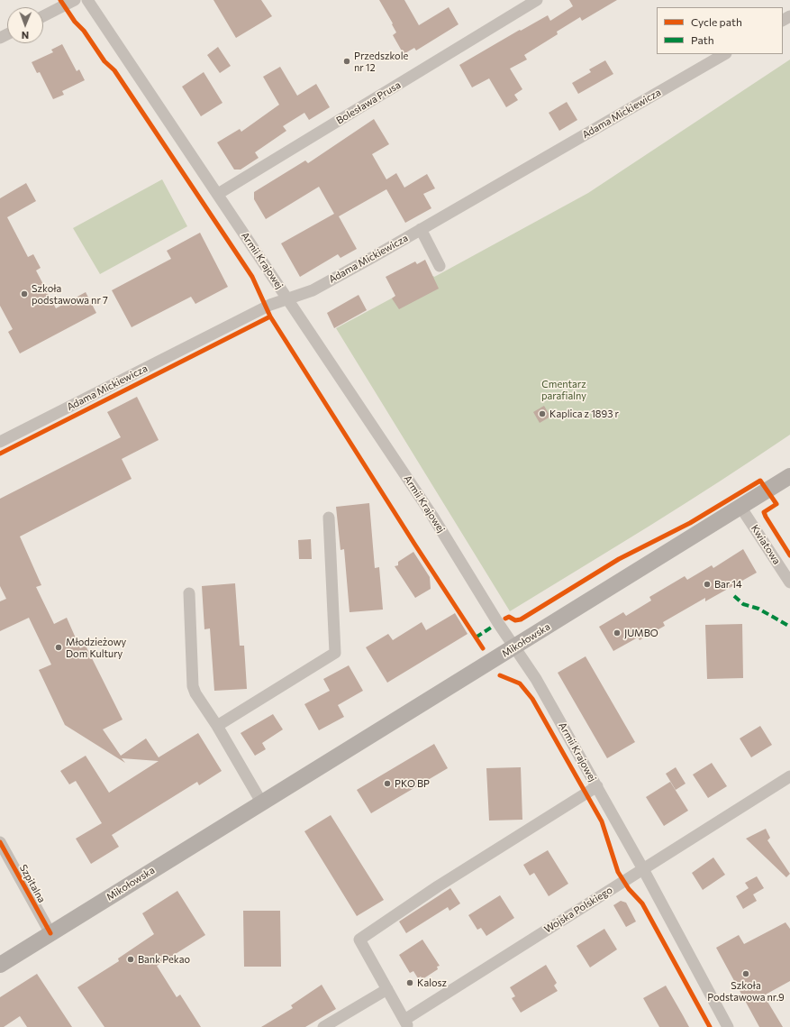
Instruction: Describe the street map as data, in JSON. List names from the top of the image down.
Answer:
{
  "streets": {
    "street": [
      "Bolesława Prusa",
      "Adama Mickiewicza",
      "Armii Krajowej",
      "Kwiatowa",
      "Mikołowska",
      "Szpitalna",
      "Wojska Polskiego"
    ]
  },
  "crossings": [
    ["Bolesława Prusa", "Armii Krajowej"],
    ["Adama Mickiewicza", "Armii Krajowej"],
    ["Armii Krajowej", "Mikołowska"],
    ["Armii Krajowej", "Wojska Polskiego"],
    ["Kwiatowa", "Mikołowska"],
    ["Mikołowska", "Szpitalna"]
  ],
  "parks": ["Cmentarz parafialny"],
  "places": [
    "Przedszkole nr 12",
    "Szkoła podstawowa nr 7",
    "Kaplica z 1893 r",
    "Bar 14",
    "JUMBO",
    "Młodzieżowy Dom Kultury",
    "PKO BP",
    "Bank Pekao",
    "Szkoła Podstawowa nr.9",
    "Kalosz"
  ],
  "legend": ["Cycle path", "Path"],
  "north": "bottom"
}
